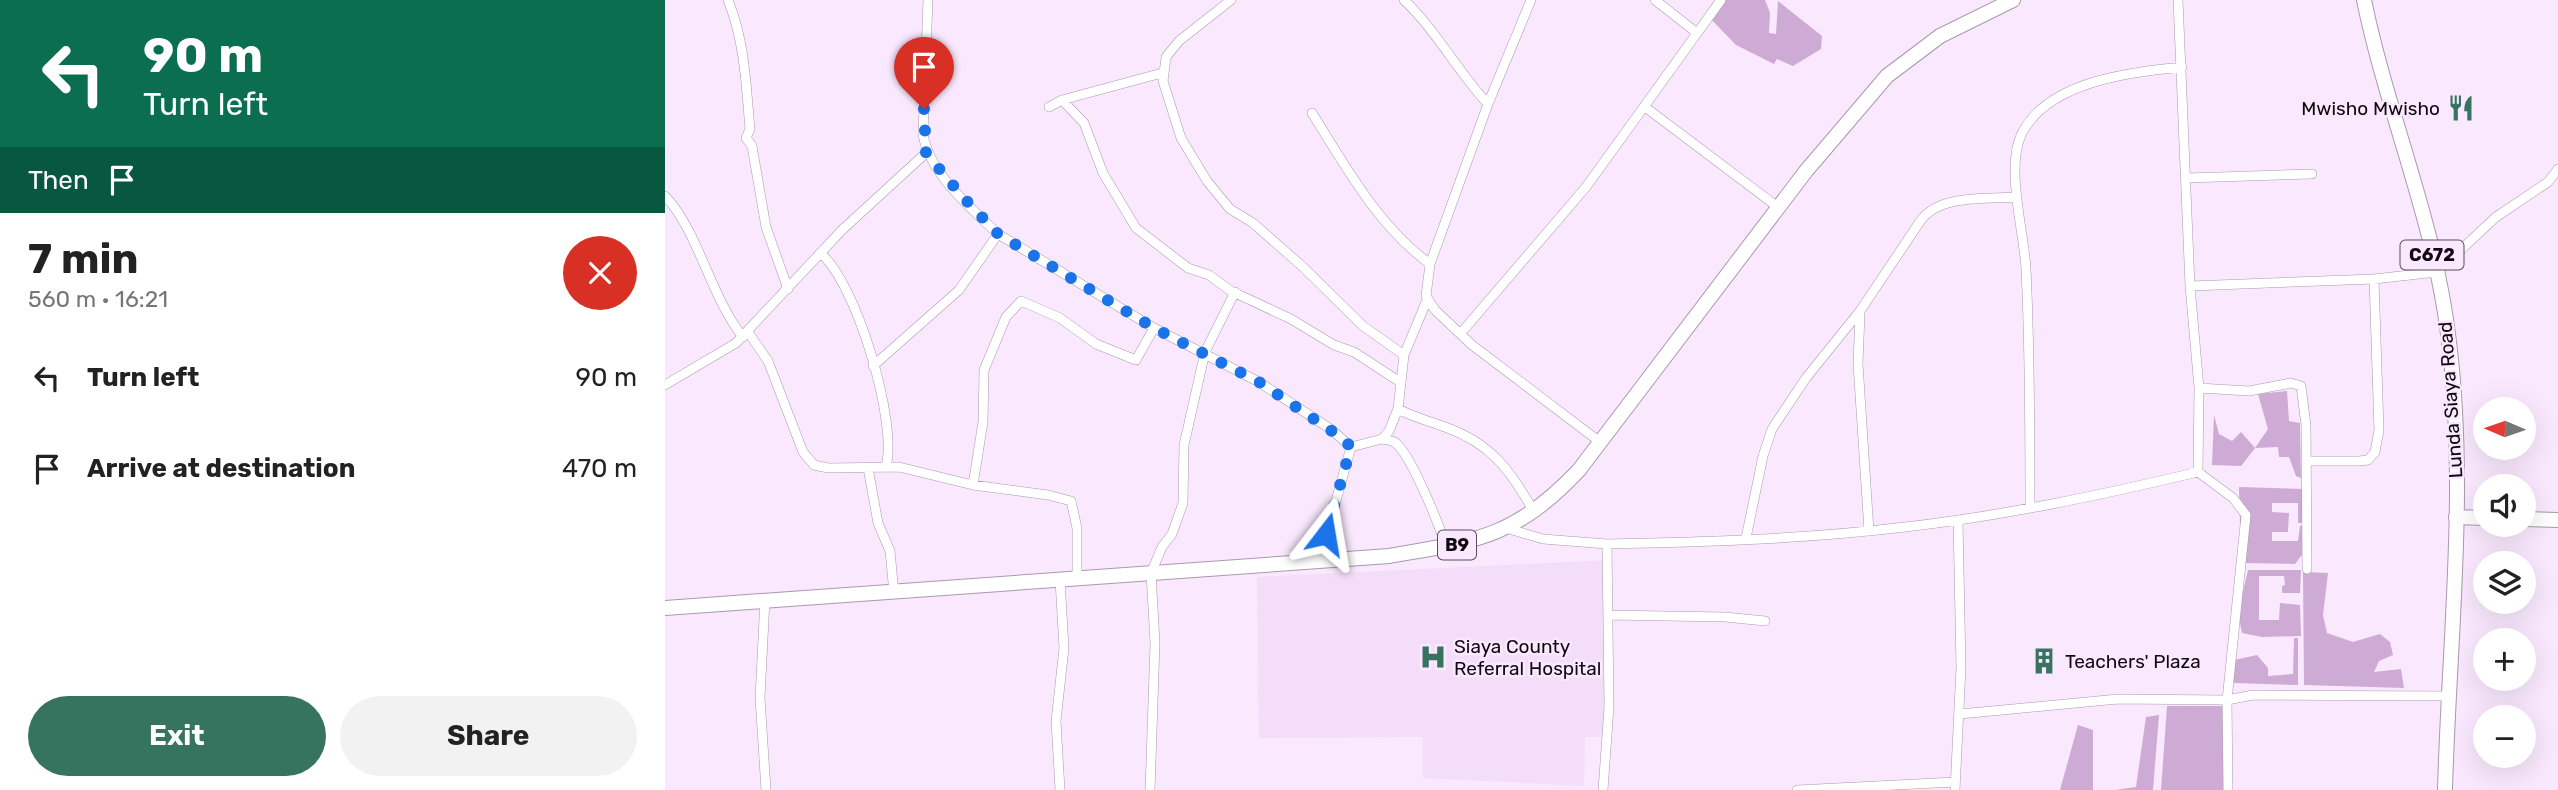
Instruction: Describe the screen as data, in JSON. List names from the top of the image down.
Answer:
{
  "streets": {
    "main road": ["C672", "Lunda Siaya Road", "B9"]
  },
  "crossings": [
    ["C672", "Lunda Siaya Road"]
  ],
  "places": {
    "restaurant": ["Mwisho Mwisho"],
    "hospital": ["Siaya County Referral Hospital"],
    "building": ["Teachers' Plaza"]
  },
  "north": "left",
  "page": {
    "turn": ["90 m", "Turn left"],
    "then": "Then",
    "heading": ["7 min", "560 m · 16:21"],
    "list": [
      {
        "name": "Turn left",
        "value": "90 m"
      },
      {
        "name": "Arrive at destination",
        "value": "470 m"
      }
    ],
    "map_buttons": ["+", "−"],
    "buttons": ["Exit", "Share"]
  }
}
